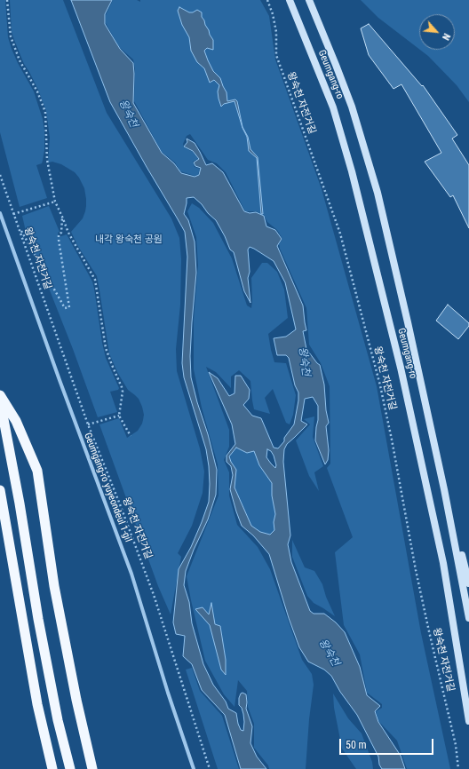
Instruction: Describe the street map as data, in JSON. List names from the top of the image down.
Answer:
{
  "streets": {
    "main road": ["Geumgang-ro"],
    "street": ["Geumgang-ro yuyeondeul 1-gil"],
    "path": ["왕숙천 자전거길"]
  },
  "water": ["왕숙천"],
  "parks": ["내각 왕숙천 공원"],
  "scale_bar": "50 m",
  "north": "bottom right"
}
